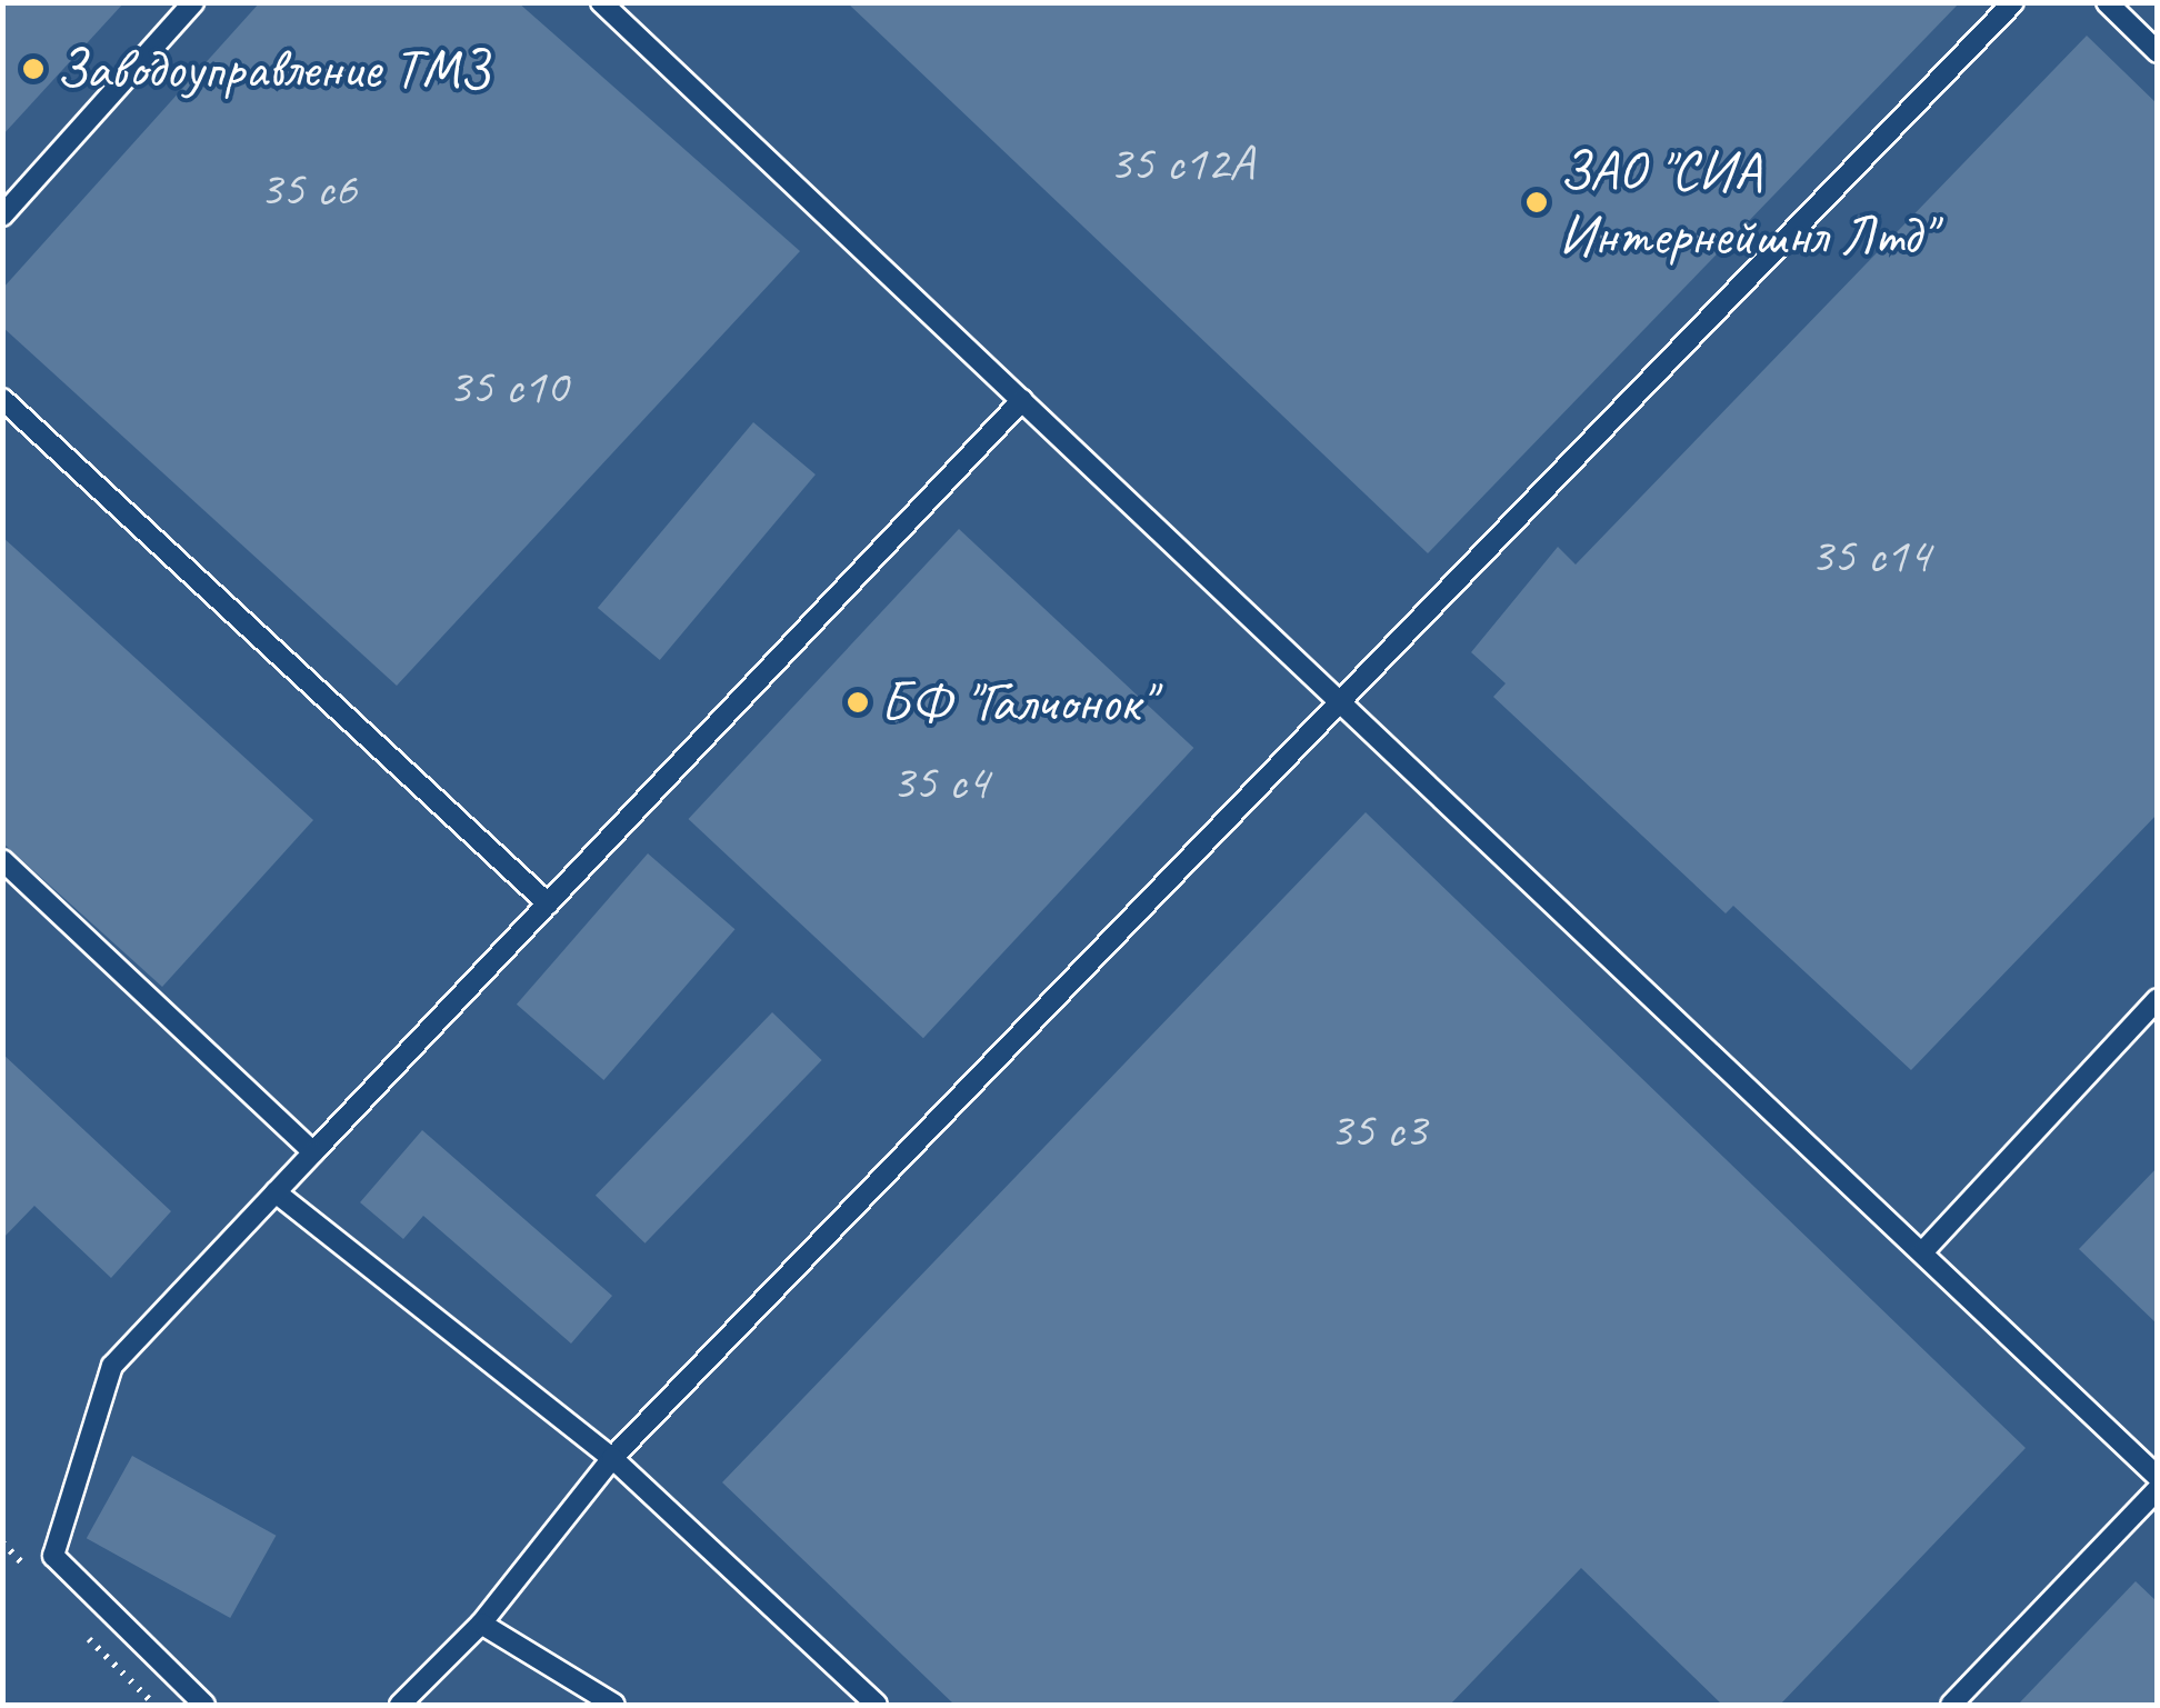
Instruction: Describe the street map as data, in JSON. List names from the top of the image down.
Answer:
{
  "places": ["Заводоуправление ТМЗ", "ЗАО \"СИА Интернейшнл Лтд\"", "БФ \"Галчонок\""],
  "house_numbers": [
    "35 с12А",
    "35 с6",
    "35 с10",
    "35 с14",
    "35 с4",
    "35 c3"
  ]
}
